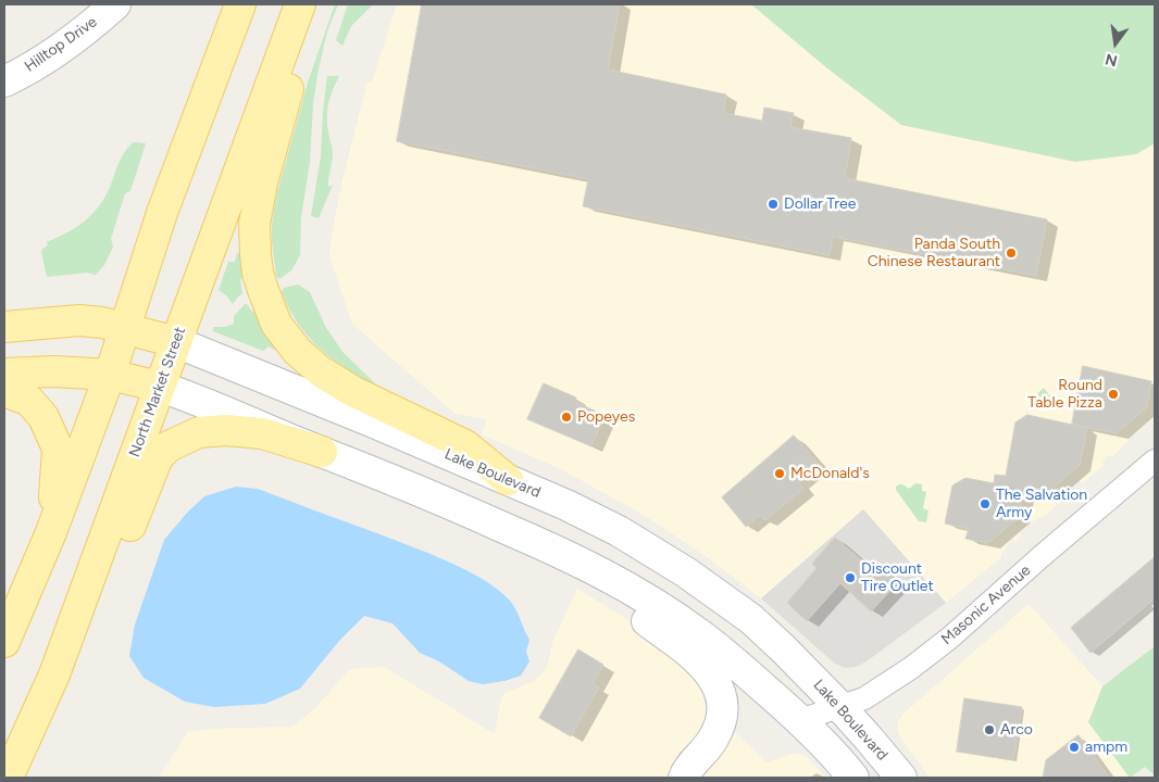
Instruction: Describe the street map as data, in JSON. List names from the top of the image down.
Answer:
{
  "streets": {
    "main road": ["Hilltop Drive", "North Market Street", "Lake Boulevard"],
    "street": ["Masonic Avenue"]
  },
  "crossings": [
    ["North Market Street", "Lake Boulevard"],
    ["Lake Boulevard", "Masonic Avenue"]
  ],
  "places": [
    "Dollar Tree",
    "Panda South Chinese Restaurant",
    "Round Table Pizza",
    "Popeyes",
    "McDonald's",
    "The Salvation Army",
    "Discount Tire Outlet",
    "Arco",
    "ampm"
  ],
  "north": "bottom"
}
